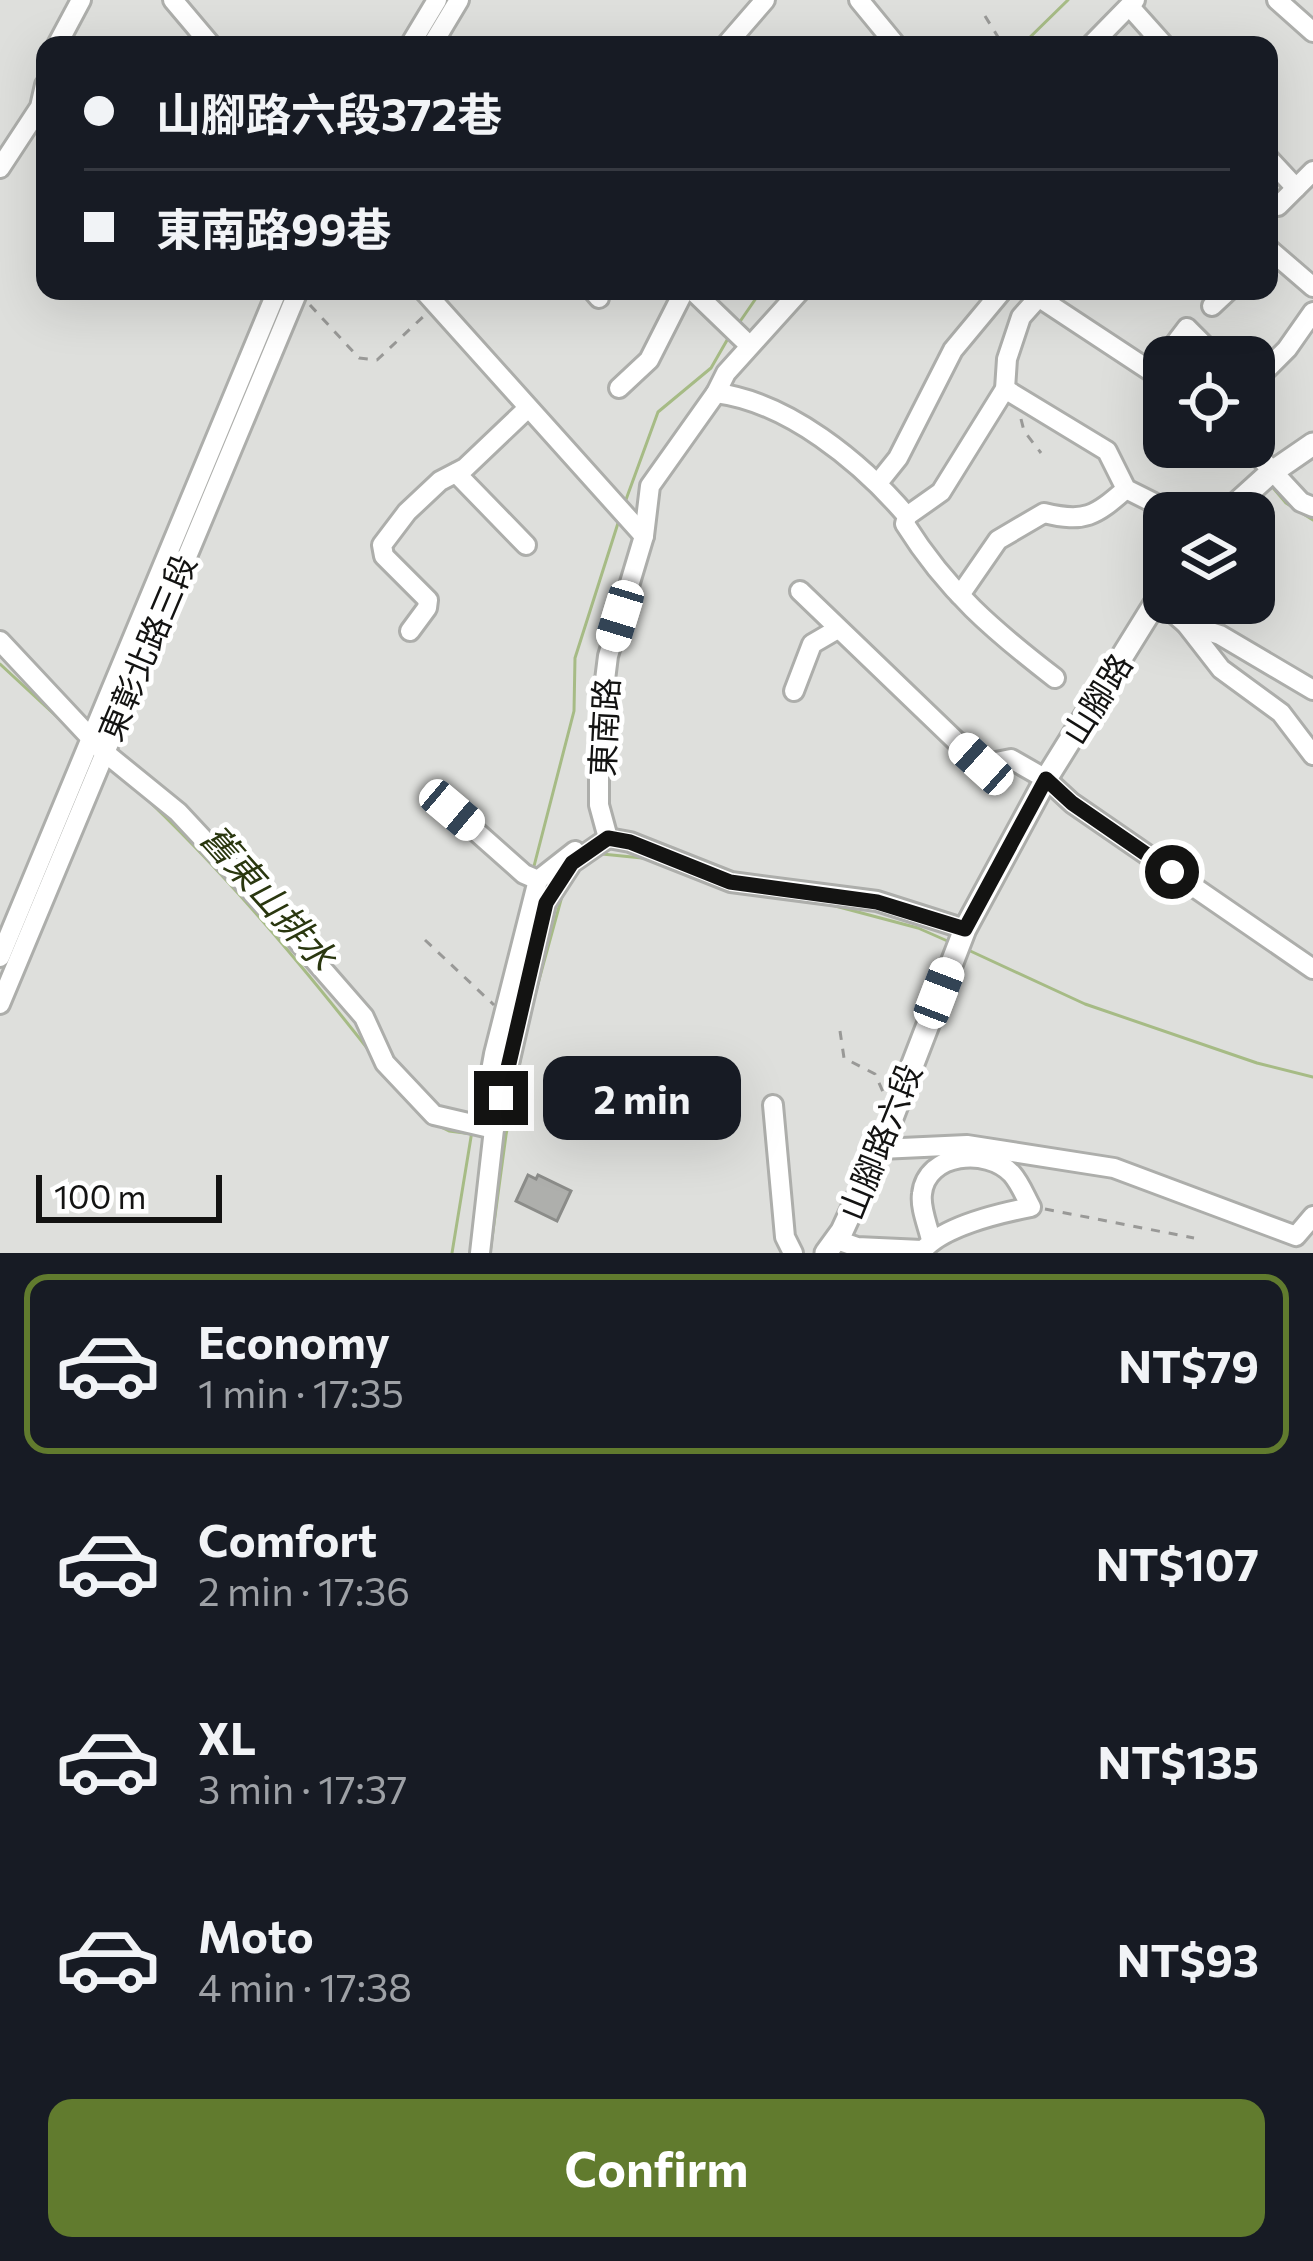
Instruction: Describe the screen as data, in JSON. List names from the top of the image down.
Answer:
{
  "streets": {
    "main road": ["山腳路", "山腳路六段"],
    "street": ["東彰北路三段", "東南路"]
  },
  "crossings": [
    ["山腳路", "山腳路六段"]
  ],
  "water": ["舊東山排水"],
  "scale_bar": "100 m",
  "page": {
    "banner": ["山腳路六段372巷", "東南路99巷"],
    "bubble": "2 min",
    "scale": "100 m",
    "list": [
      {
        "name": "Economy",
        "note": "1 min · 17:35",
        "value": "NT$79"
      },
      {
        "name": "Comfort",
        "note": "2 min · 17:36",
        "value": "NT$107"
      },
      {
        "name": "XL",
        "note": "3 min · 17:37",
        "value": "NT$135"
      },
      {
        "name": "Moto",
        "note": "4 min · 17:38",
        "value": "NT$93"
      }
    ],
    "buttons": "Confirm"
  }
}
